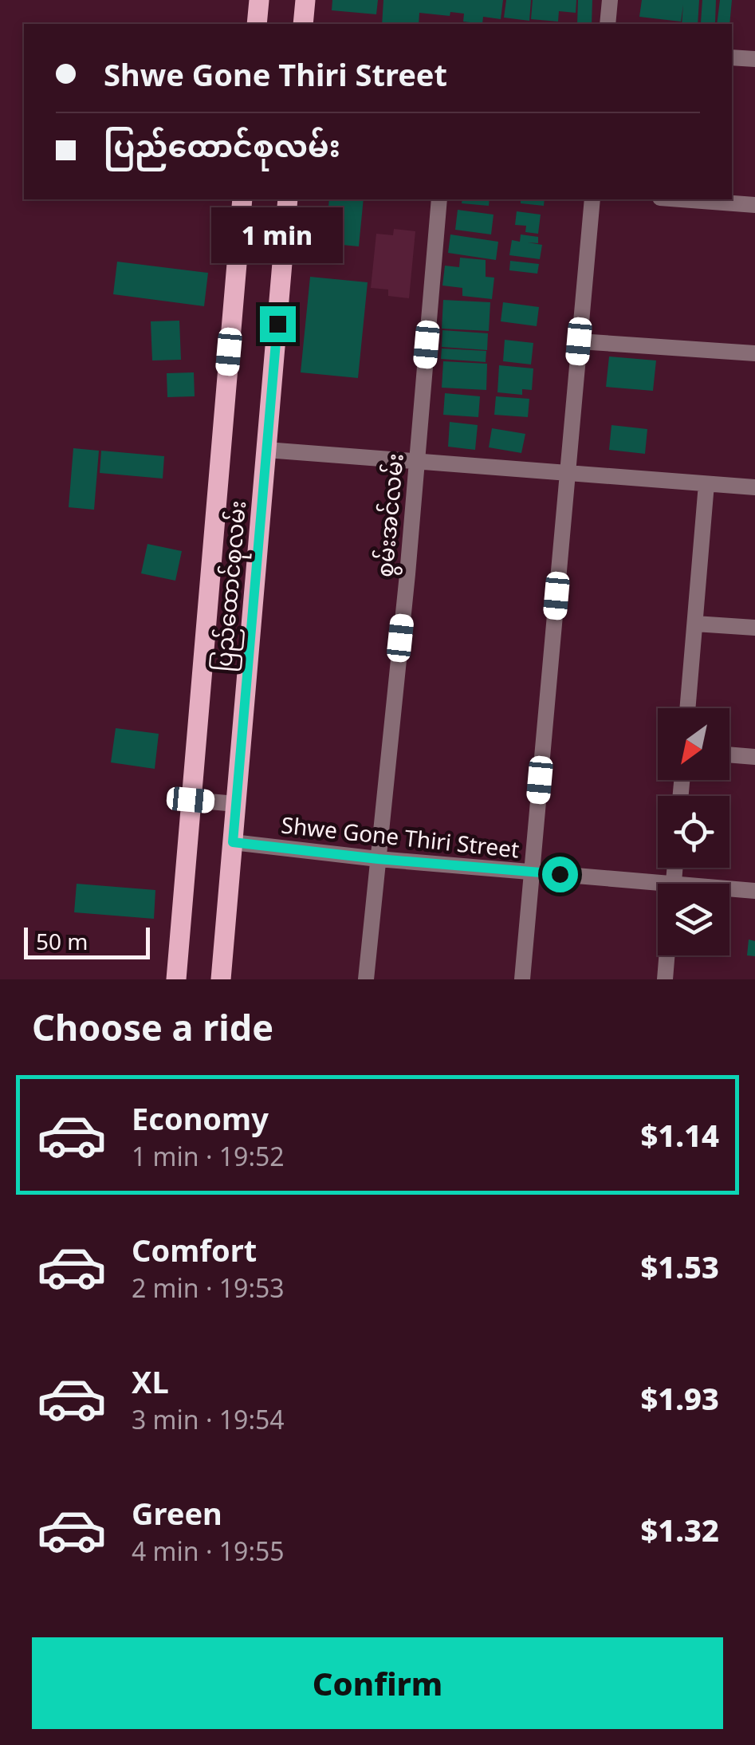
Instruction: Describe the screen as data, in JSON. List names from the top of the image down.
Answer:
{
  "streets": {
    "main road": ["ပြည်ထောင်စုလမ်း"],
    "street": ["စွမ်းအင်လမ်း", "Shwe Gone Thiri Street"]
  },
  "crossings": [
    ["စွမ်းအင်လမ်း", "Shwe Gone Thiri Street"],
    ["ပြည်ထောင်စုလမ်း", "Shwe Gone Thiri Street"]
  ],
  "scale_bar": "50 m",
  "north": "bottom left",
  "page": {
    "banner": ["Shwe Gone Thiri Street", "ပြည်ထောင်စုလမ်း"],
    "bubble": "1 min",
    "scale": "50 m",
    "heading": "Choose a ride",
    "list": [
      {
        "name": "Economy",
        "note": "1 min · 19:52",
        "value": "$1.14"
      },
      {
        "name": "Comfort",
        "note": "2 min · 19:53",
        "value": "$1.53"
      },
      {
        "name": "XL",
        "note": "3 min · 19:54",
        "value": "$1.93"
      },
      {
        "name": "Green",
        "note": "4 min · 19:55",
        "value": "$1.32"
      }
    ],
    "buttons": "Confirm"
  }
}
